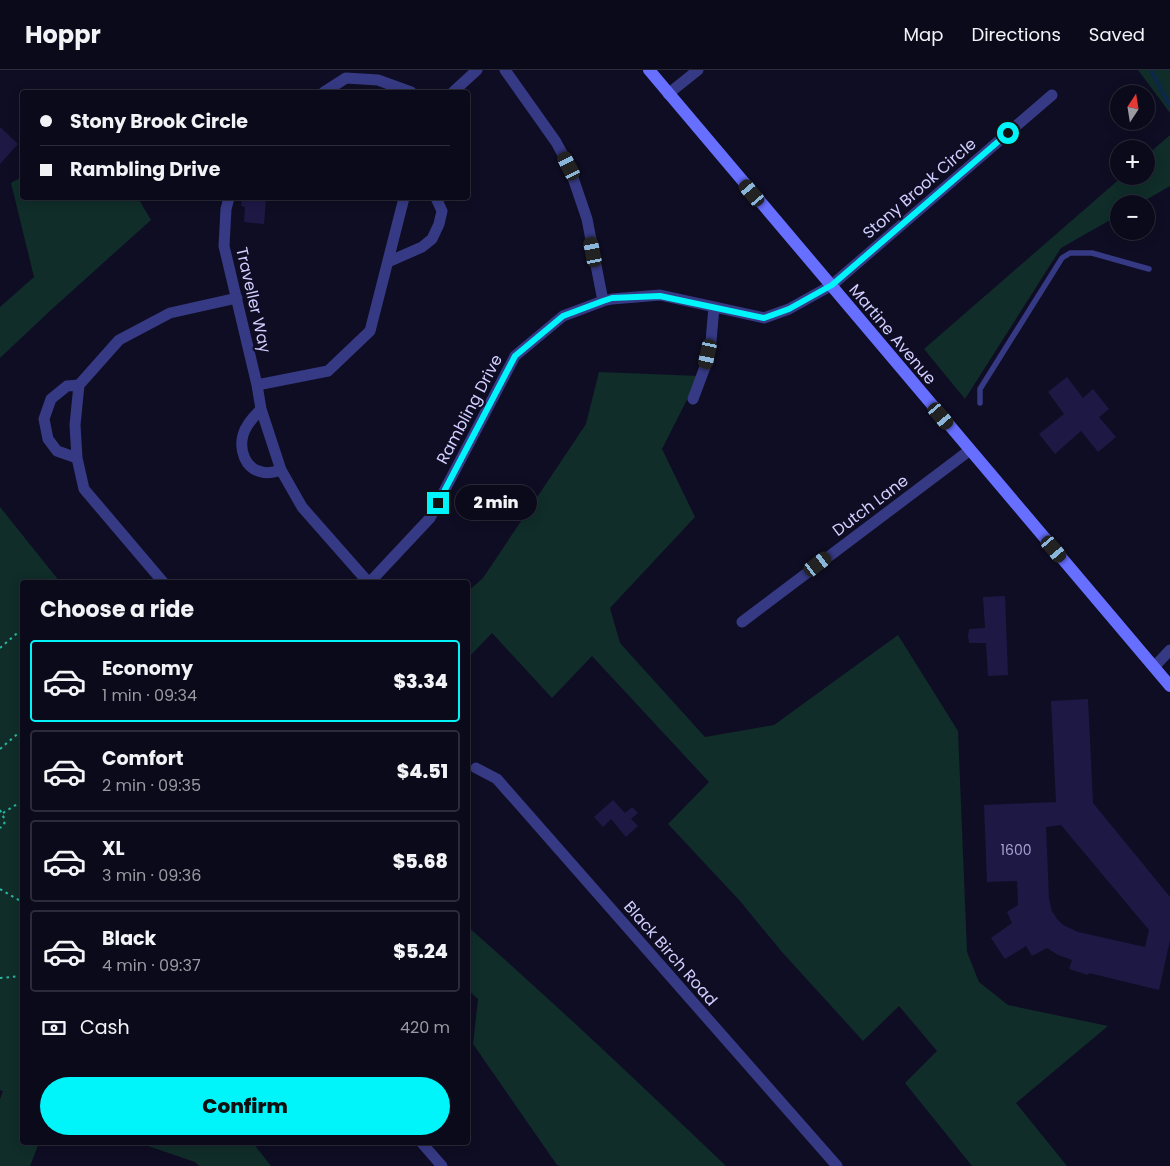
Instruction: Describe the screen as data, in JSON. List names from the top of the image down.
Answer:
{
  "streets": {
    "main road": ["Martine Avenue"],
    "street": [
      "Stony Brook Circle",
      "Traveller Way",
      "Rambling Drive",
      "Dutch Lane",
      "Black Birch Road"
    ]
  },
  "crossings": [
    ["Stony Brook Circle", "Martine Avenue"],
    ["Stony Brook Circle", "Rambling Drive"],
    ["Martine Avenue", "Rambling Drive"],
    ["Martine Avenue", "Dutch Lane"]
  ],
  "house_numbers": ["1600"],
  "north": "top",
  "page": {
    "header": "Hoppr",
    "nav": ["Map", "Directions", "Saved"],
    "map_buttons": ["+", "−"],
    "banner": ["Stony Brook Circle", "Rambling Drive"],
    "bubble": "2 min",
    "heading": "Choose a ride",
    "list": [
      {
        "name": "Economy",
        "note": "1 min · 09:34",
        "value": "$3.34"
      },
      {
        "name": "Comfort",
        "note": "2 min · 09:35",
        "value": "$4.51"
      },
      {
        "name": "XL",
        "note": "3 min · 09:36",
        "value": "$5.68"
      },
      {
        "name": "Black",
        "note": "4 min · 09:37",
        "value": "$5.24"
      }
    ],
    "pay": ["Cash", "420 m"],
    "buttons": "Confirm"
  }
}
